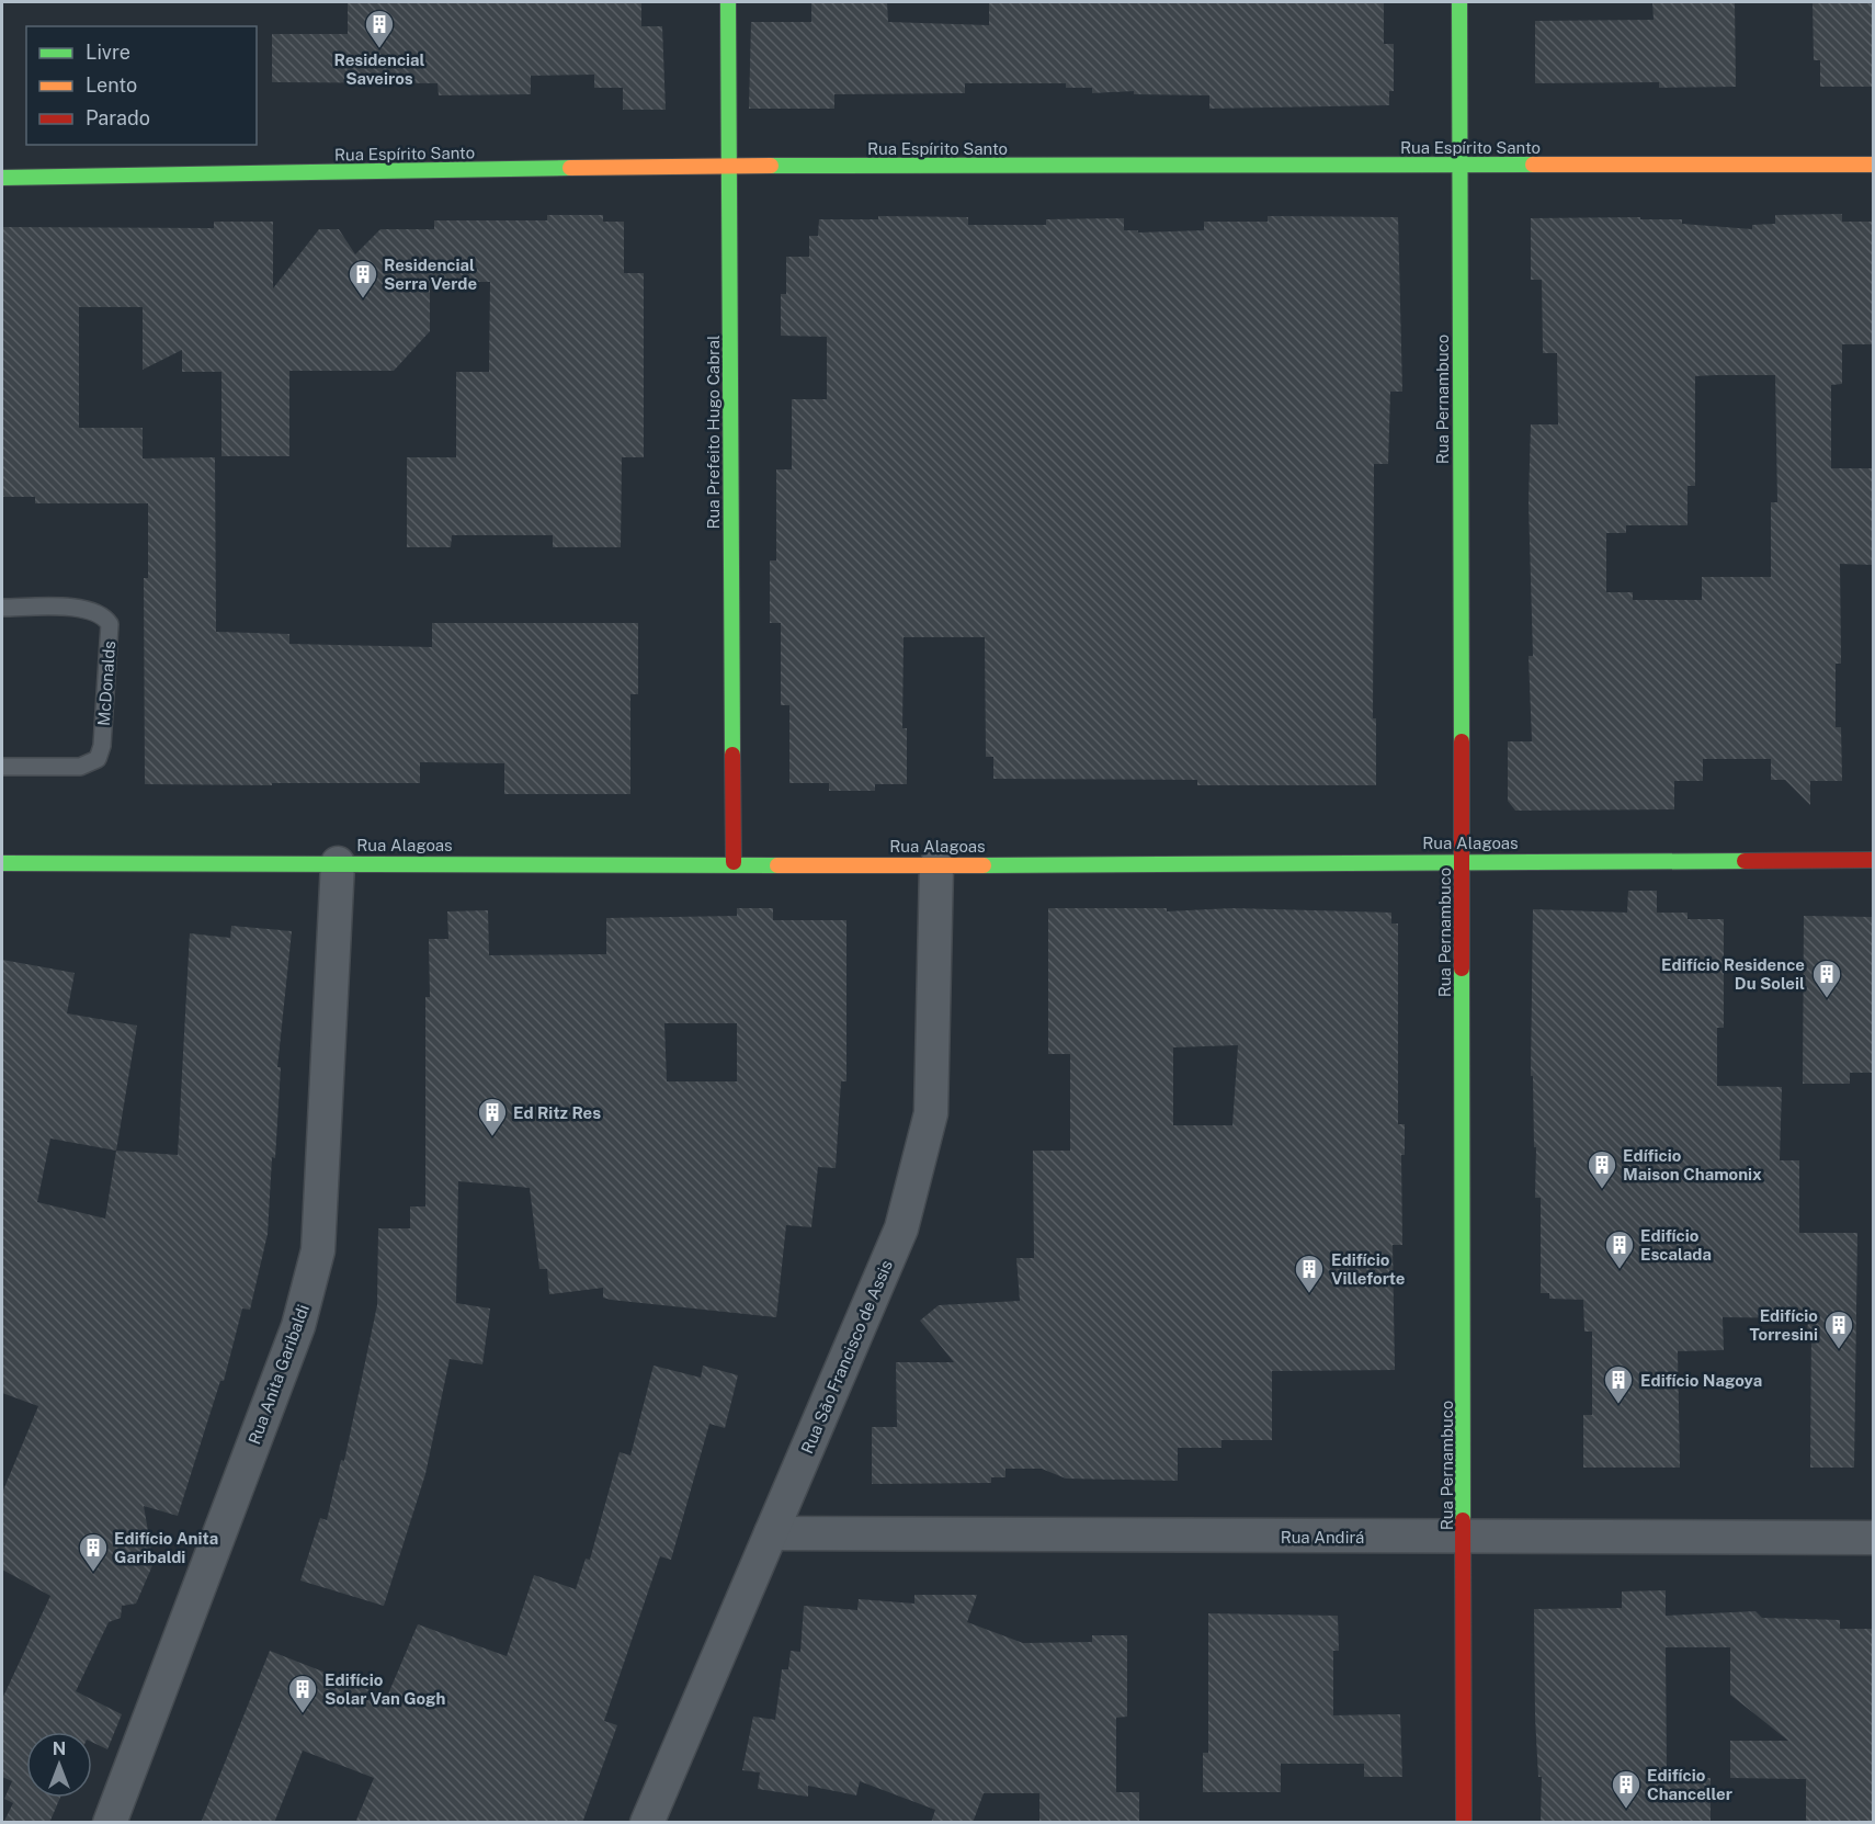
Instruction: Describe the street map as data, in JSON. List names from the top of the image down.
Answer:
{
  "streets": {
    "street": [
      "Rua Espírito Santo",
      "Rua Pernambuco",
      "Rua Prefeito Hugo Cabral",
      "Rua Alagoas",
      "Rua São Francisco de Assis",
      "Rua Anita Garibaldi",
      "Rua Andirá"
    ],
    "lane": ["McDonalds"]
  },
  "crossings": [
    ["Rua Espírito Santo", "Rua Pernambuco"],
    ["Rua Espírito Santo", "Rua Prefeito Hugo Cabral"],
    ["Rua Pernambuco", "Rua Alagoas"],
    ["Rua Pernambuco", "Rua Andirá"],
    ["Rua Prefeito Hugo Cabral", "Rua Alagoas"],
    ["Rua Alagoas", "Rua São Francisco de Assis"],
    ["Rua Alagoas", "Rua Anita Garibaldi"],
    ["Rua São Francisco de Assis", "Rua Andirá"]
  ],
  "places": {
    "building": [
      "Residencial Saveiros",
      "Residencial Serra Verde",
      "Edifício Residence Du Soleil",
      "Ed Ritz Res",
      "Edíficio Maison Chamonix",
      "Edifício Escalada",
      "Edifício Villeforte",
      "Edifício Torresini",
      "Edifício Nagoya",
      "Edifício Anita Garibaldi",
      "Edifício Solar Van Gogh",
      "Edifício Chanceller"
    ]
  },
  "legend": ["Livre", "Lento", "Parado"],
  "north": "top"
}
